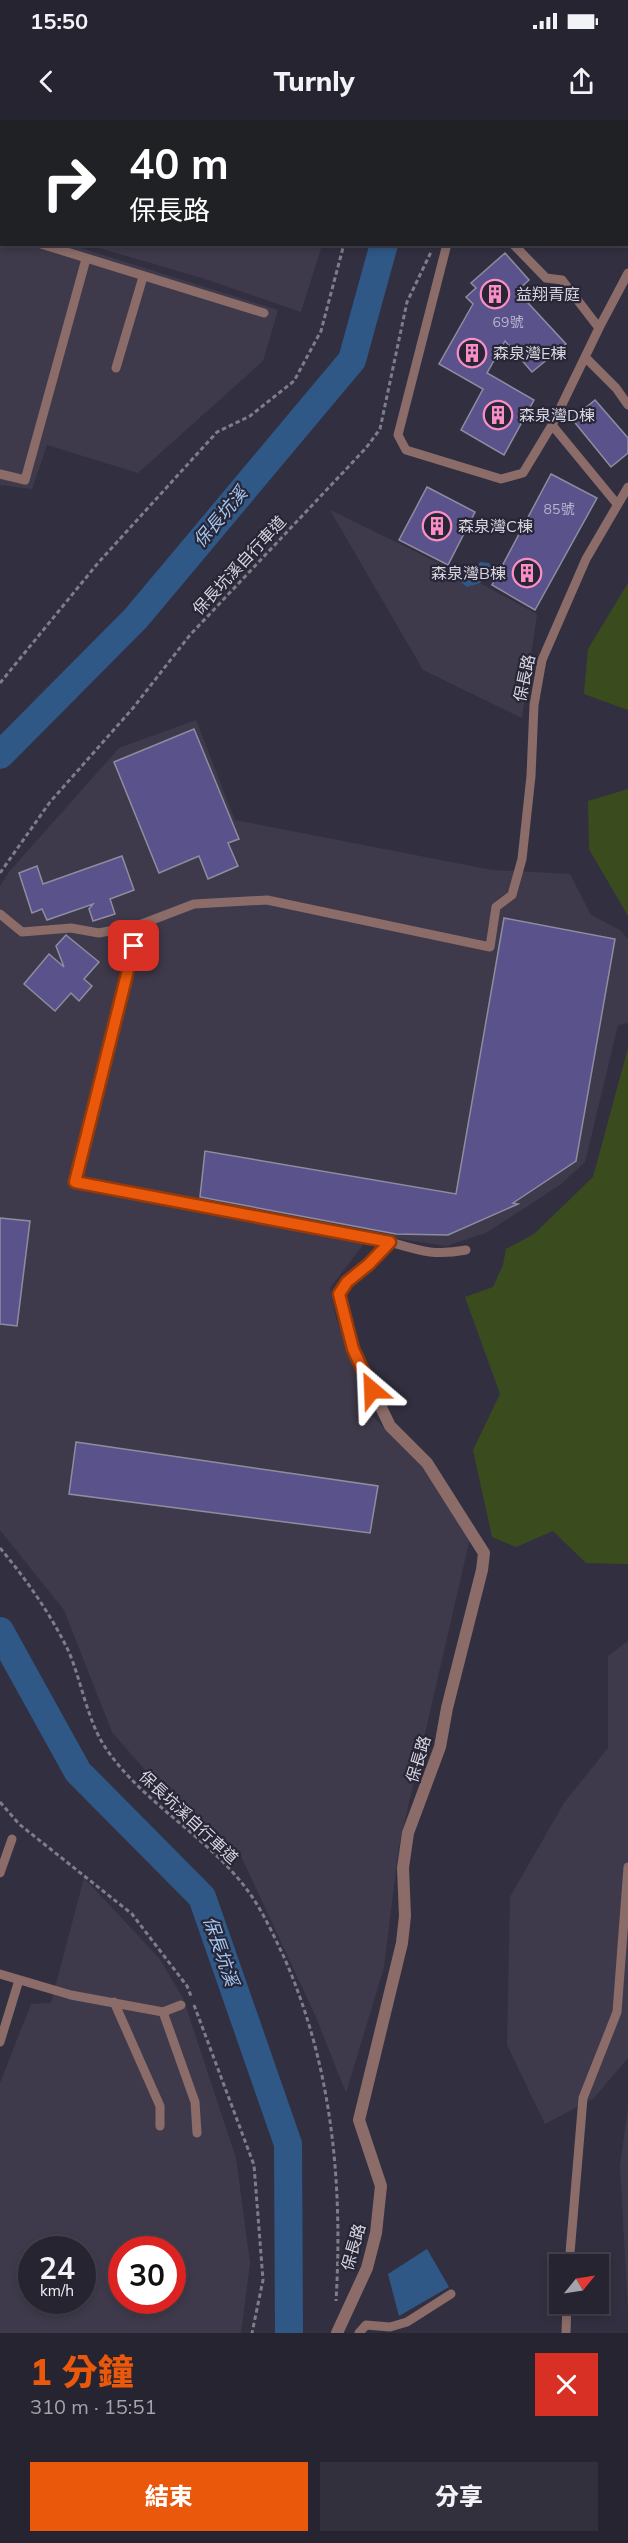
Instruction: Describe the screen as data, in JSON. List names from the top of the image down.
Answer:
{
  "streets": {
    "street": ["保長路"],
    "path": ["保長坑溪自行車道"]
  },
  "water": ["保長坑溪"],
  "places": {
    "building": [
      "益翔青庭",
      "森泉灣E棟",
      "森泉灣D棟",
      "森泉灣C棟",
      "森泉灣B棟"
    ]
  },
  "house_numbers": ["69號", "85號"],
  "north": "top right",
  "page": {
    "status": "15:50",
    "header": "Turnly",
    "turn": ["40 m", "保長路"],
    "speed": "24 km/h",
    "limit": "30",
    "heading": ["1 分鐘", "310 m · 15:51"],
    "buttons": ["結束", "分享"]
  }
}
